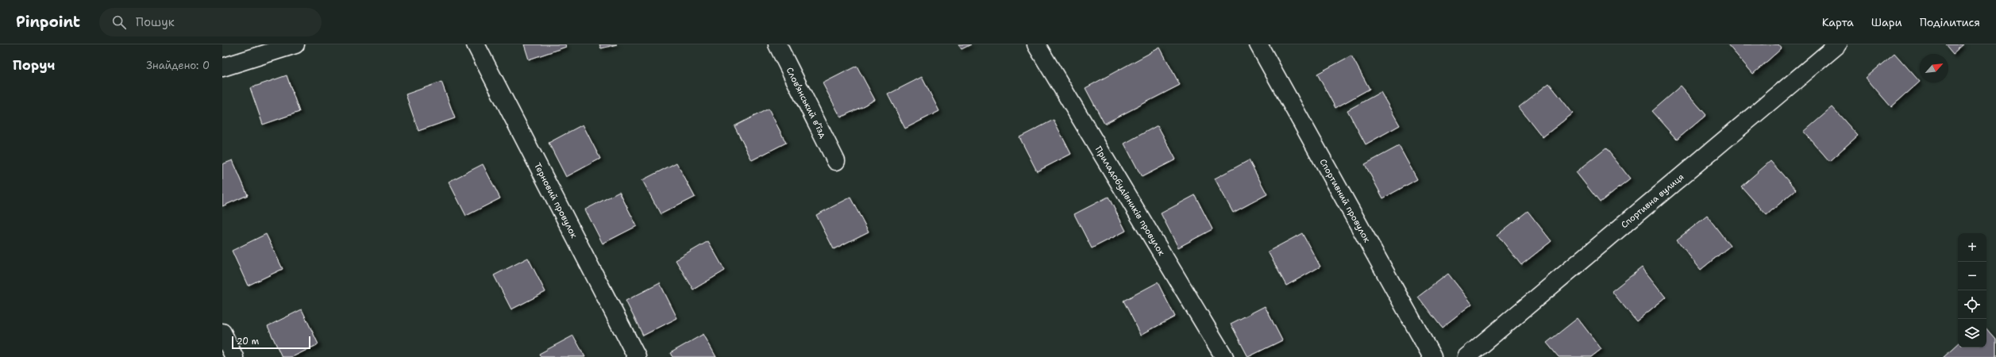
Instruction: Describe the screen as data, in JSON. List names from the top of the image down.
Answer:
{
  "streets": {
    "street": [
      "Слов’янський в’їзд",
      "Терновий провулок",
      "Приладобудівників провулок",
      "Спортивний провулок",
      "Спортивна вулиця"
    ]
  },
  "scale_bar": "20 m",
  "north": "top right",
  "page": {
    "header": "Pinpoint",
    "search": "Пошук",
    "nav": ["Карта", "Шари", "Поділитися"],
    "heading": ["Поруч", "Знайдено: 0"],
    "map_buttons": ["+", "−"],
    "scale": "20 m"
  }
}
